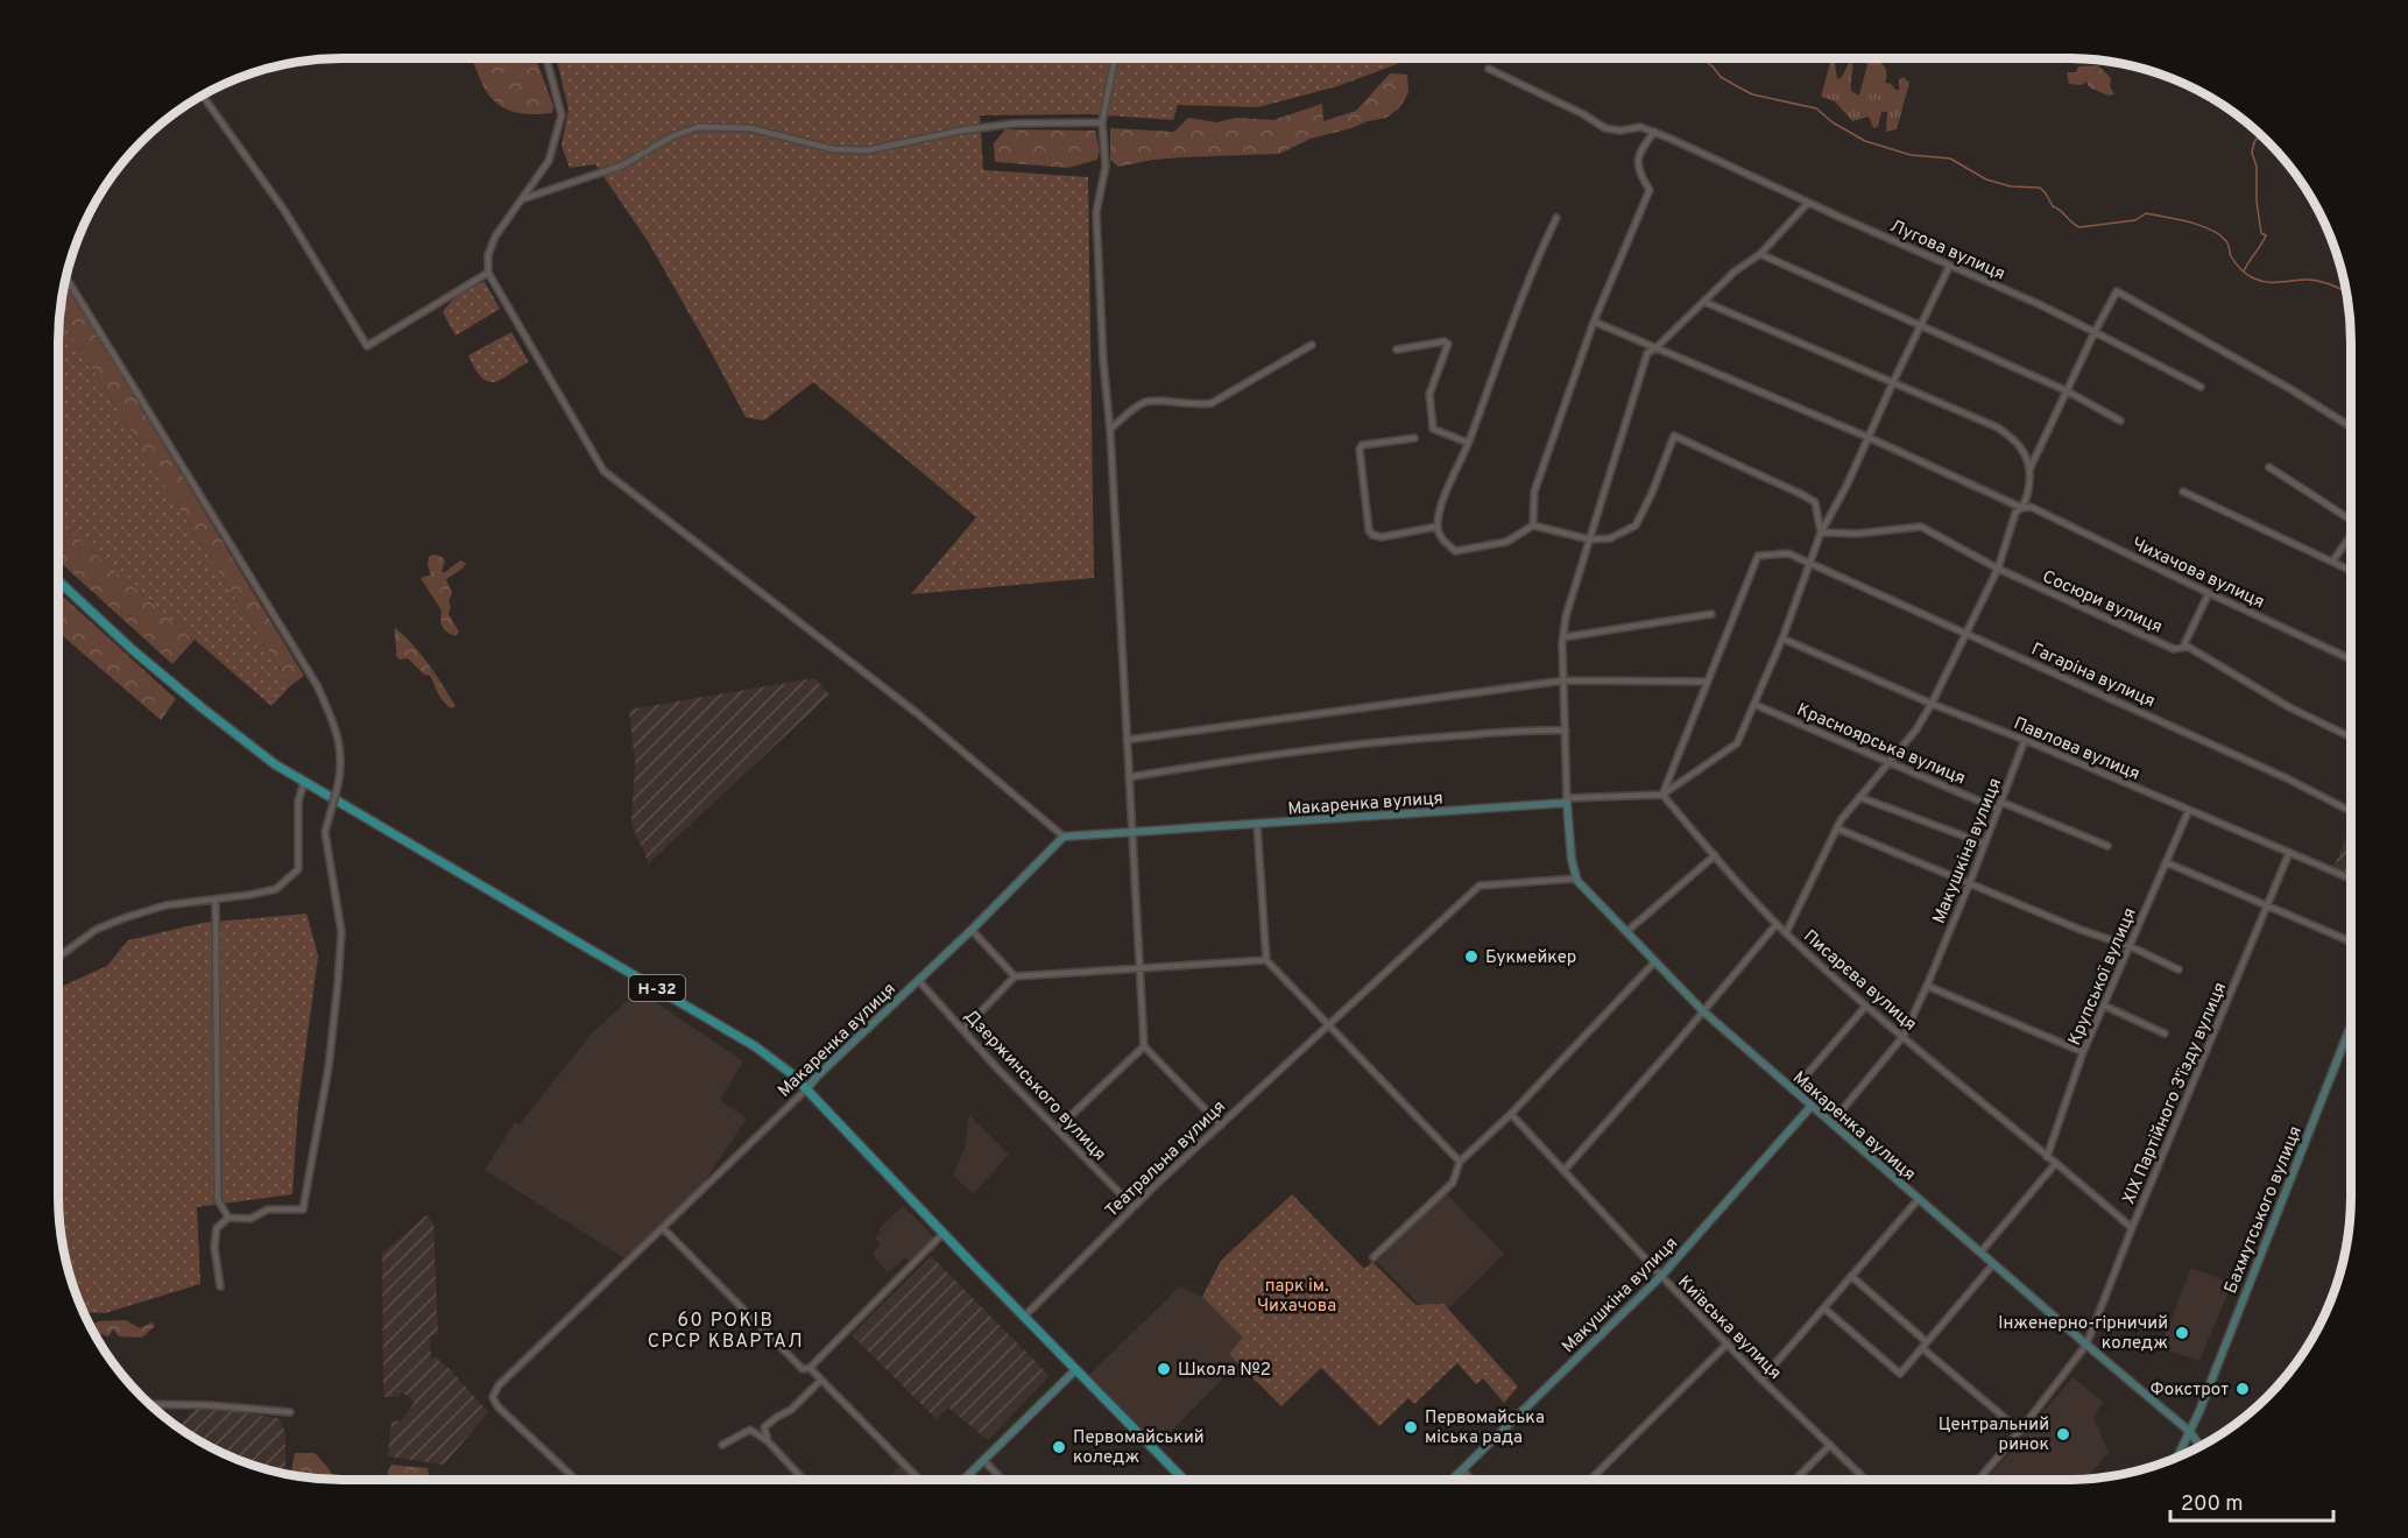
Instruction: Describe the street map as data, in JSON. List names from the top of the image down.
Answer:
{
  "streets": {
    "main road": ["Н-32"],
    "street": [
      "Лугова вулиця",
      "Чихачова вулиця",
      "Сосюри вулиця",
      "Гагаріна вулиця",
      "Красноярська вулиця",
      "Павлова вулиця",
      "Макаренка вулиця",
      "Макушкіна вулиця",
      "Крупської вулиця",
      "Писарєва вулиця",
      "Дзержинського вулиця",
      "XIX Партійного З'їзду вулиця",
      "Театральна вулиця",
      "Бахмутського вулиця",
      "Київська вулиця"
    ]
  },
  "crossings": [
    ["Красноярська вулиця", "Макушкіна вулиця"],
    ["Павлова вулиця", "Макушкіна вулиця"],
    ["Павлова вулиця", "Крупської вулиця"],
    ["Павлова вулиця", "XIX Партійного З'їзду вулиця"],
    ["Макаренка вулиця", "Макушкіна вулиця"],
    ["Макаренка вулиця", "Н-32"],
    ["Макаренка вулиця", "Дзержинського вулиця"],
    ["Макаренка вулиця", "XIX Партійного З'їзду вулиця"],
    ["Макаренка вулиця", "Театральна вулиця"],
    ["Макаренка вулиця", "Бахмутського вулиця"],
    ["Макушкіна вулиця", "Писарєва вулиця"],
    ["Макушкіна вулиця", "Київська вулиця"],
    ["Крупської вулиця", "Писарєва вулиця"],
    ["Писарєва вулиця", "XIX Партійного З'їзду вулиця"],
    ["Н-32", "Театральна вулиця"],
    ["Дзержинського вулиця", "Театральна вулиця"]
  ],
  "districts": ["60 РОКІВ СРСР КВАРТАЛ"],
  "parks": ["парк ім. Чихачова"],
  "places": [
    "Букмейкер",
    "Інженерно-гірничий коледж",
    "Школа №2",
    "Фокстрот",
    "Первомайська міська рада",
    "Центральний ринок",
    "Первомайський коледж"
  ],
  "scale_bar": "200 m"
}
